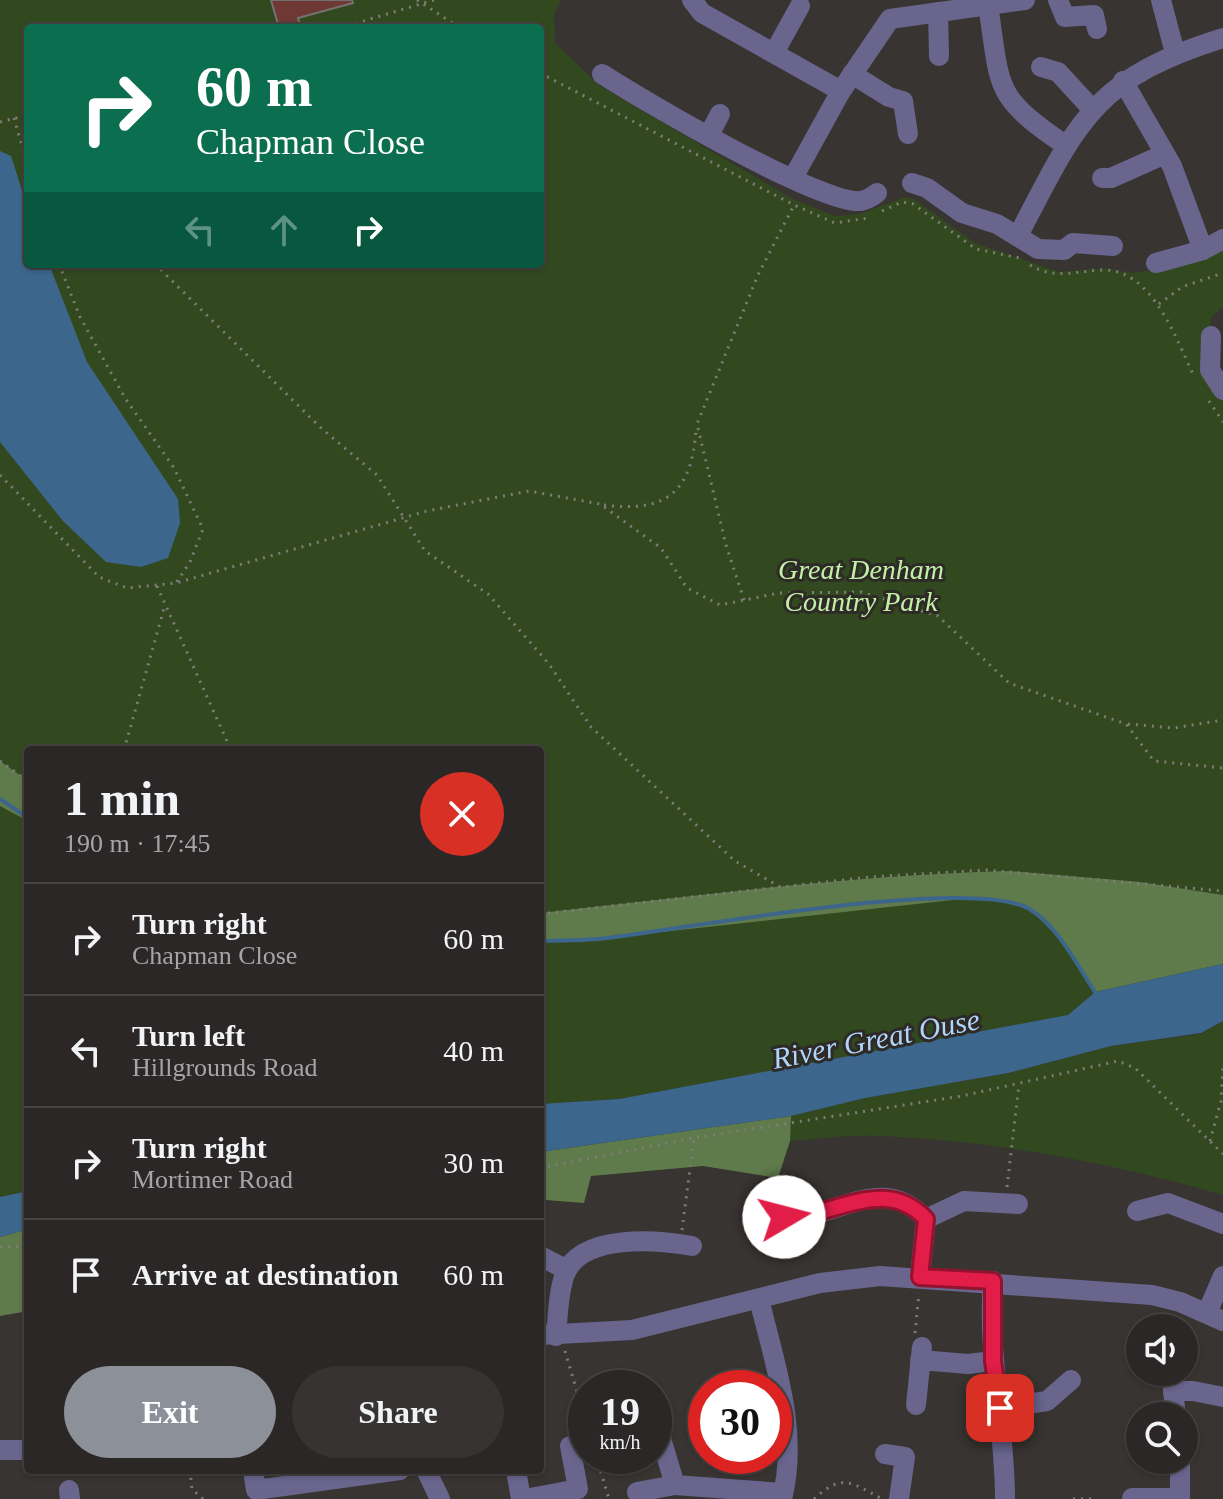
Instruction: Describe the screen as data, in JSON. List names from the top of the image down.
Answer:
{
  "water": ["River Great Ouse"],
  "parks": ["Great Denham Country Park"],
  "page": {
    "turn": ["60 m", "Chapman Close"],
    "heading": ["1 min", "190 m · 17:45"],
    "list": [
      {
        "name": "Turn right",
        "note": "Chapman Close",
        "value": "60 m"
      },
      {
        "name": "Turn left",
        "note": "Hillgrounds Road",
        "value": "40 m"
      },
      {
        "name": "Turn right",
        "note": "Mortimer Road",
        "value": "30 m"
      },
      {
        "name": "Arrive at destination",
        "value": "60 m"
      }
    ],
    "buttons": ["Exit", "Share"],
    "speed": "19 km/h",
    "limit": "30"
  }
}
